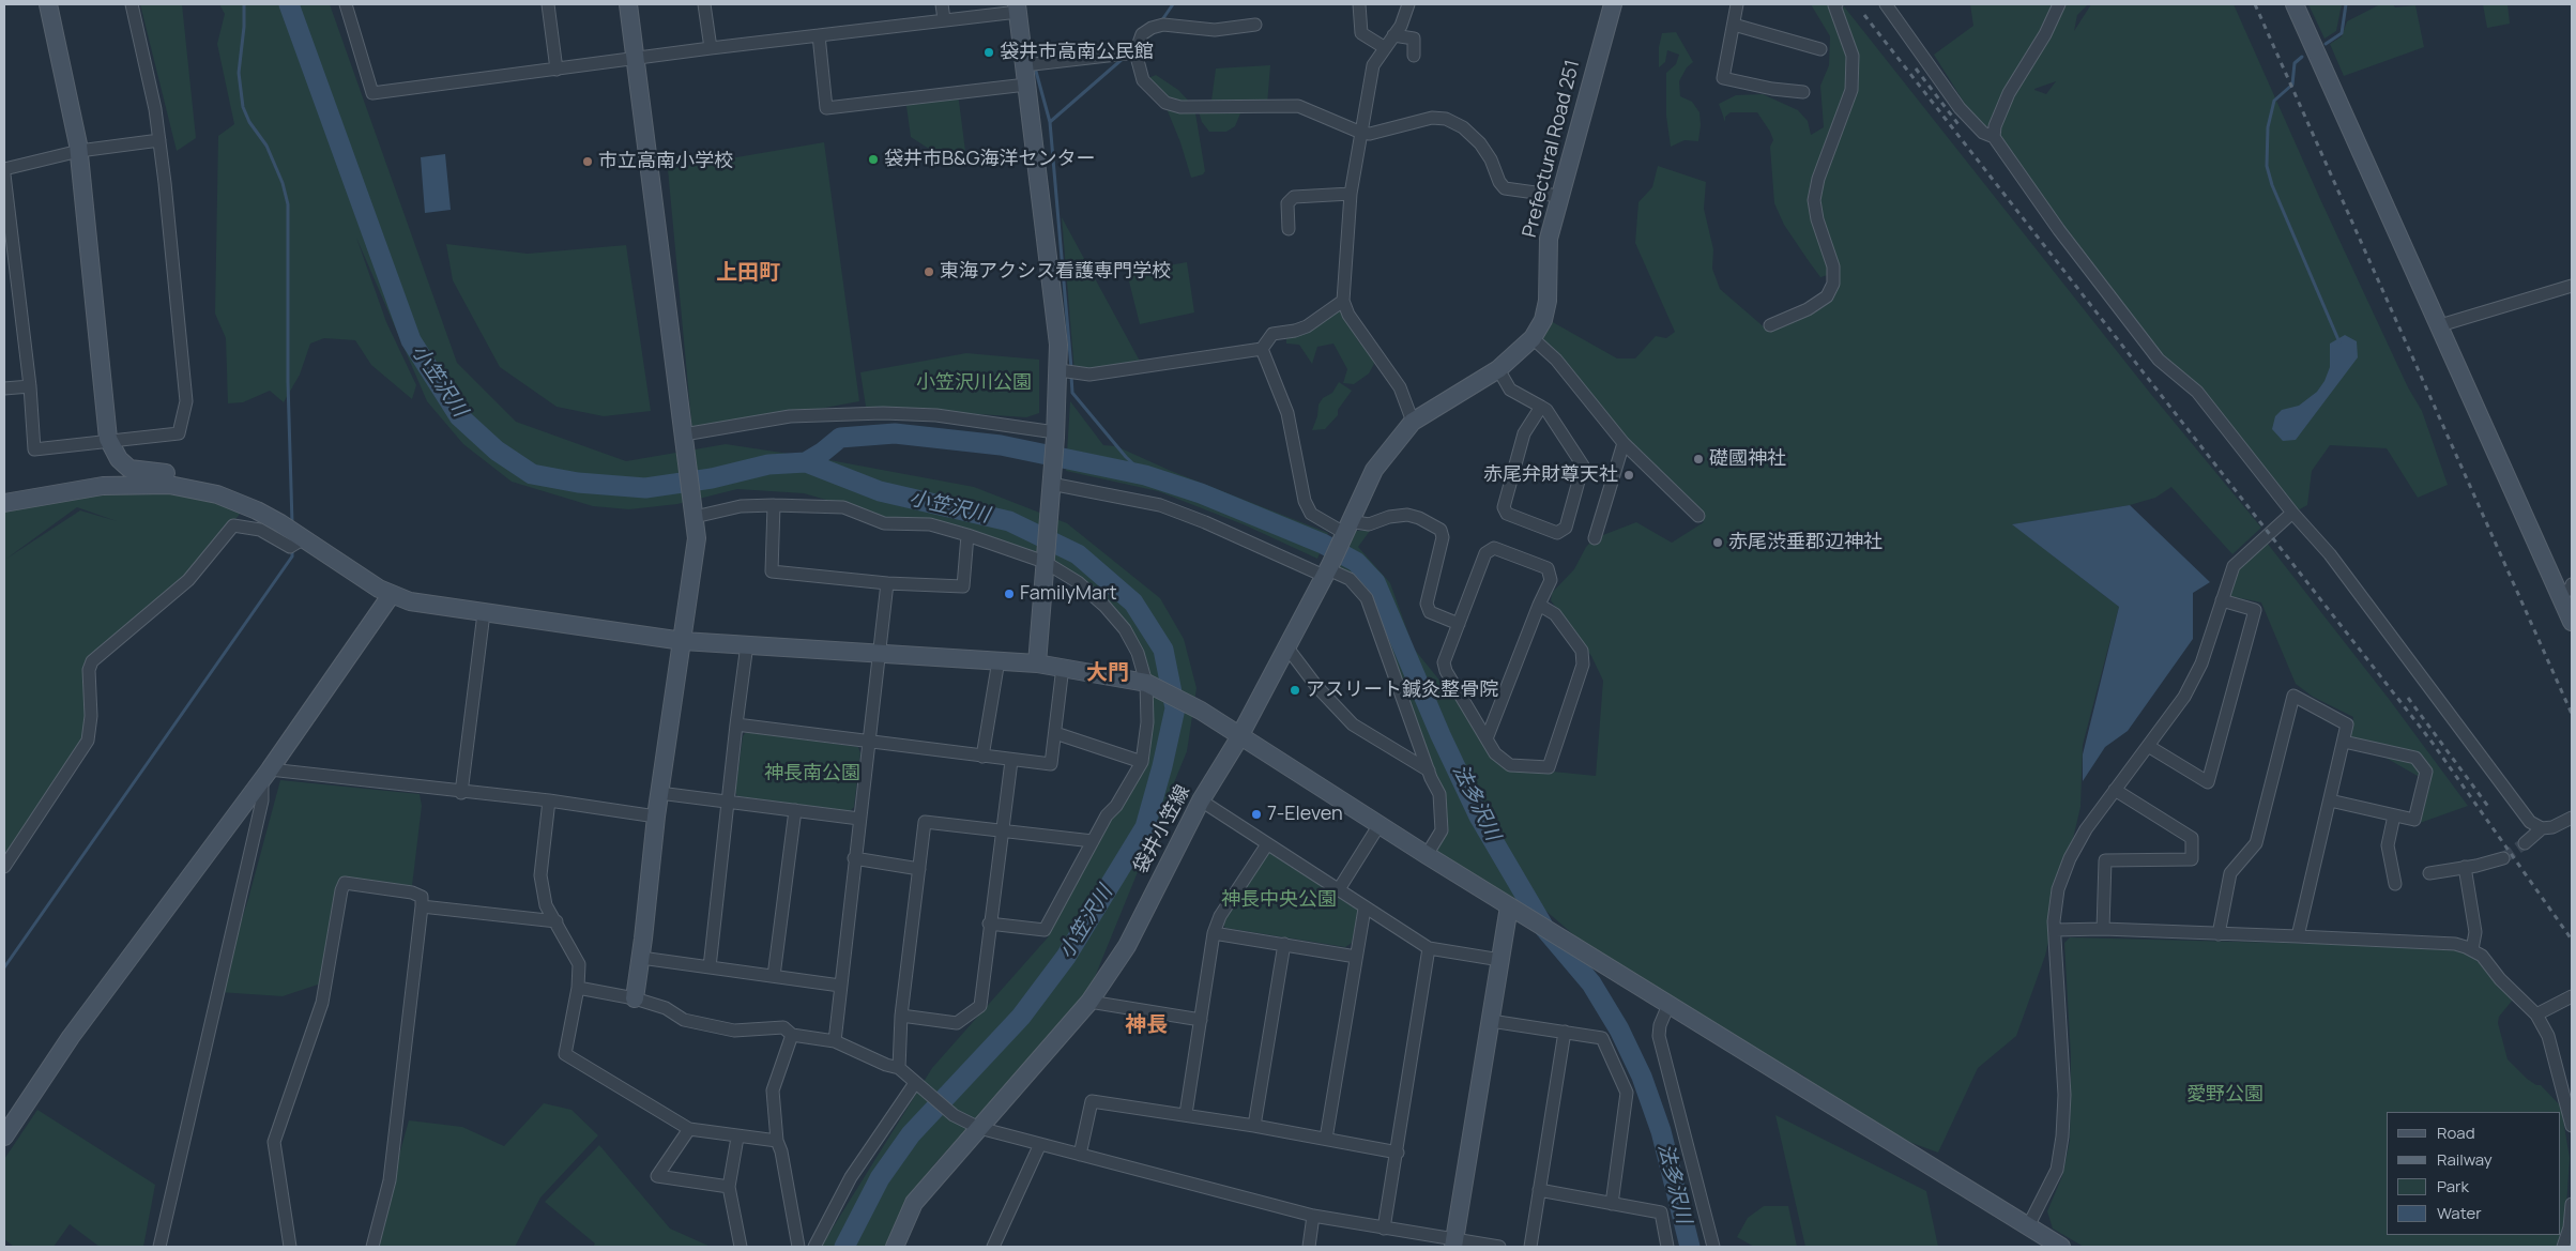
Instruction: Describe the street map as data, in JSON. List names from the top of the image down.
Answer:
{
  "streets": {
    "street": ["Prefectural Road 251", "袋井小笠線"]
  },
  "crossings": [
    ["Prefectural Road 251", "袋井小笠線"]
  ],
  "districts": ["上田町", "大門", "神長"],
  "water": ["小笠沢川", "法多沢川"],
  "parks": [
    "小笠沢川公園",
    "神長南公園",
    "神長中央公園",
    "愛野公園"
  ],
  "places": [
    "袋井市高南公民館",
    "袋井市B&G海洋センター",
    "市立高南小学校",
    "東海アクシス看護専門学校",
    "礎國神社",
    "赤尾弁財尊天社",
    "赤尾渋垂郡辺神社",
    "FamilyMart",
    "アスリート鍼灸整骨院",
    "7-Eleven"
  ],
  "legend": [
    "Road",
    "Railway",
    "Park",
    "Water"
  ]
}
